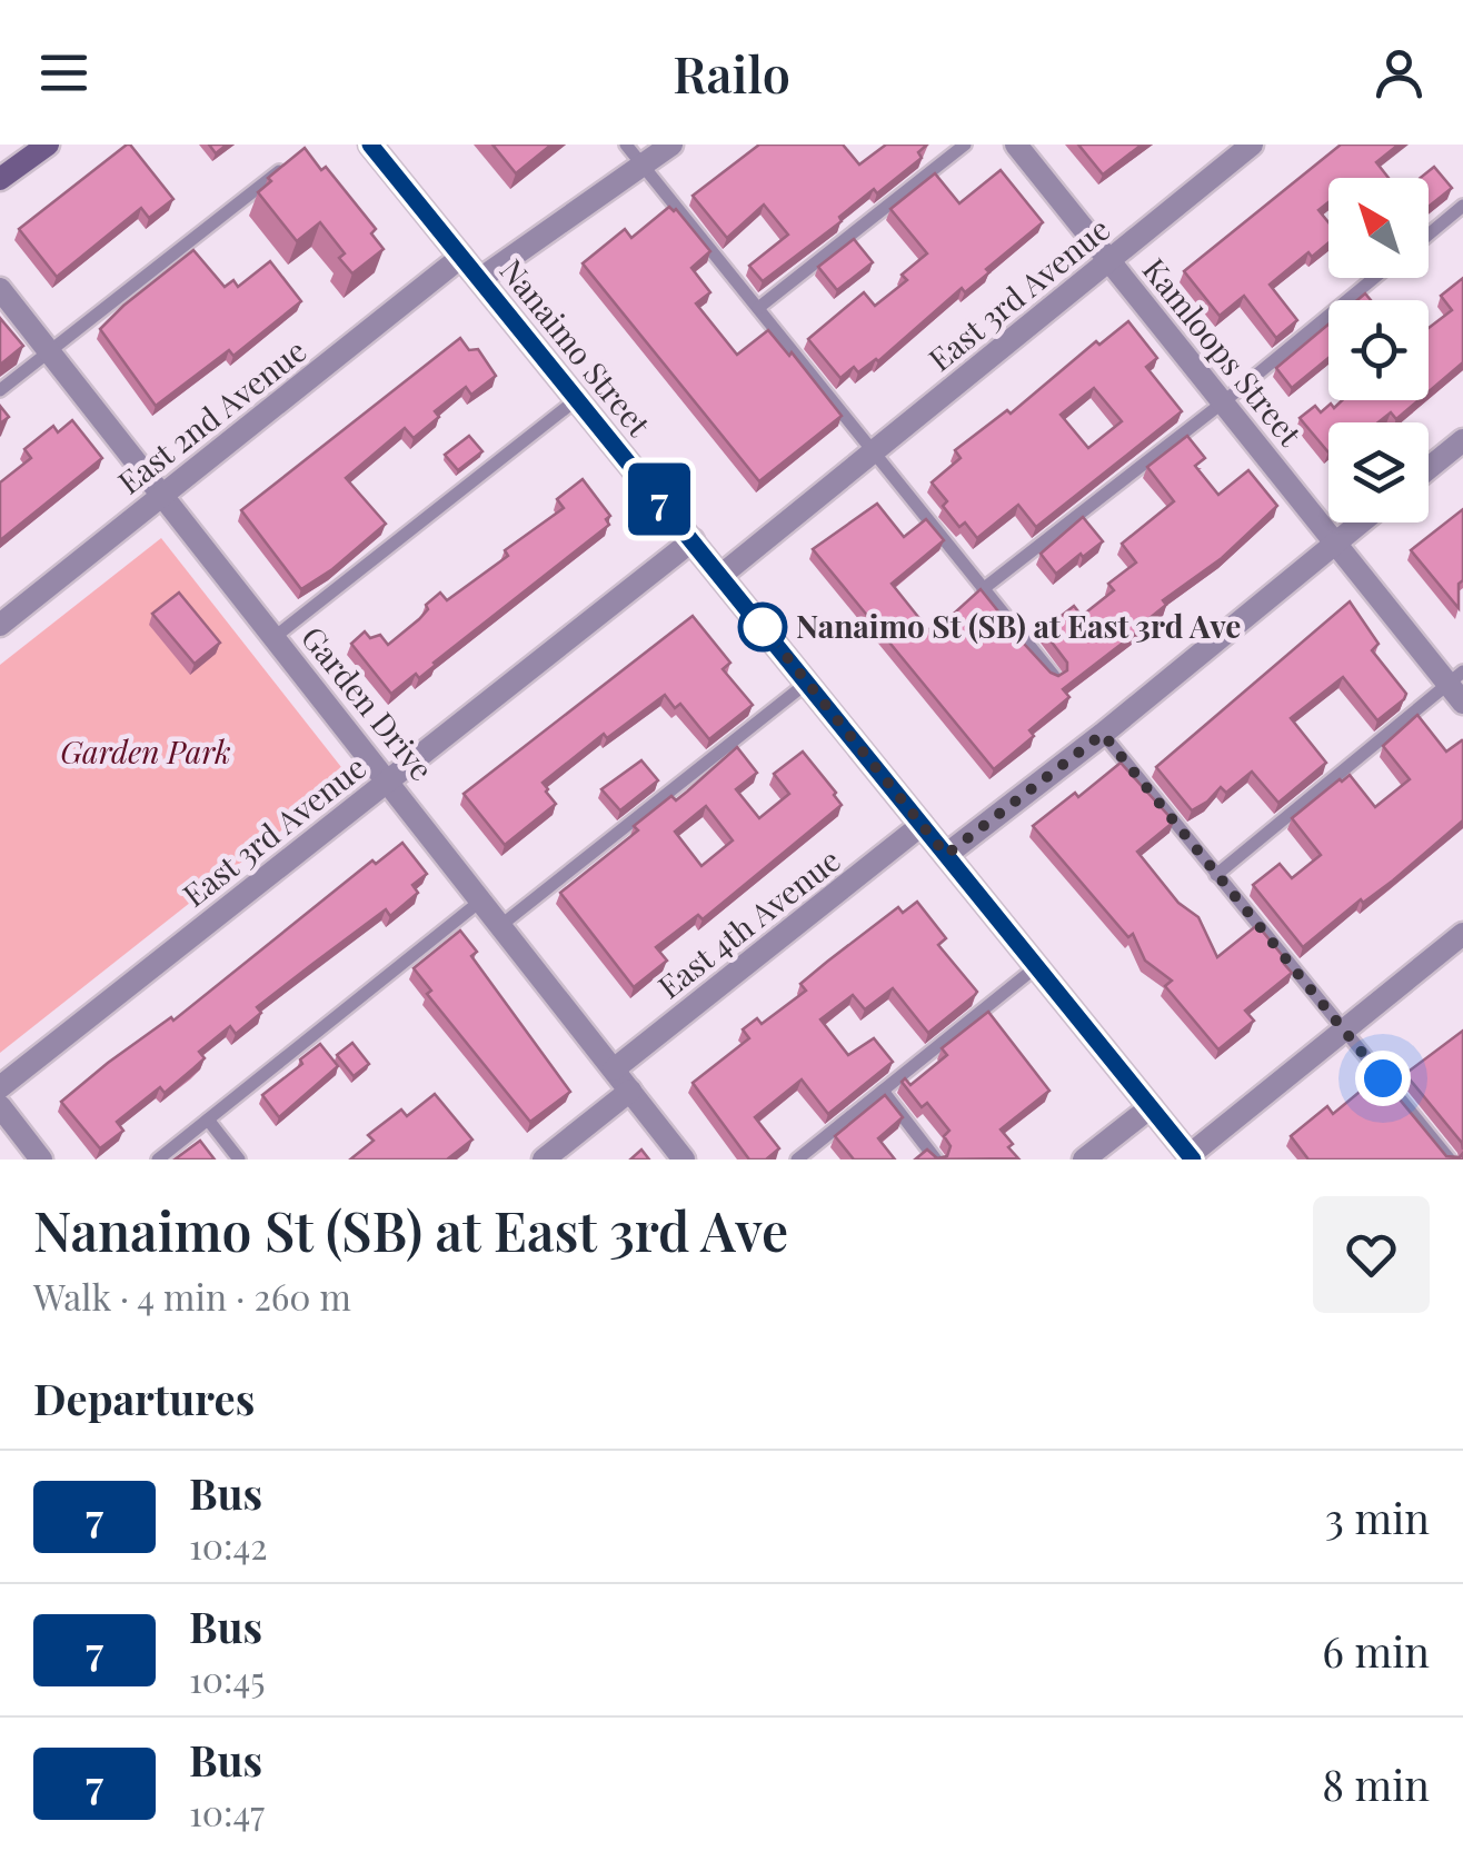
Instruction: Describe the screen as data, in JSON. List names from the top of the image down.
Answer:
{
  "streets": {
    "main road": ["Nanaimo Street"],
    "street": [
      "East 3rd Avenue",
      "Kamloops Street",
      "East 2nd Avenue",
      "Garden Drive",
      "East 4th Avenue"
    ]
  },
  "crossings": [
    ["East 3rd Avenue", "Nanaimo Street"],
    ["East 3rd Avenue", "Kamloops Street"],
    ["East 3rd Avenue", "Garden Drive"],
    ["Nanaimo Street", "East 2nd Avenue"],
    ["Nanaimo Street", "East 4th Avenue"],
    ["East 2nd Avenue", "Garden Drive"],
    ["Garden Drive", "East 4th Avenue"]
  ],
  "parks": ["Garden Park"],
  "places": ["Nanaimo St (SB) at East 3rd Ave"],
  "lines": ["bus line 7"],
  "north": "top left",
  "page": {
    "header": "Railo",
    "on_map": "7",
    "heading": [
      ["Nanaimo St (SB) at East 3rd Ave", "Walk · 4 min · 260 m"],
      "Departures"
    ],
    "list": [
      {
        "mark": "7",
        "name": "Bus",
        "note": "10:42",
        "value": "3 min"
      },
      {
        "mark": "7",
        "name": "Bus",
        "note": "10:45",
        "value": "6 min"
      },
      {
        "mark": "7",
        "name": "Bus",
        "note": "10:47",
        "value": "8 min"
      }
    ]
  }
}
